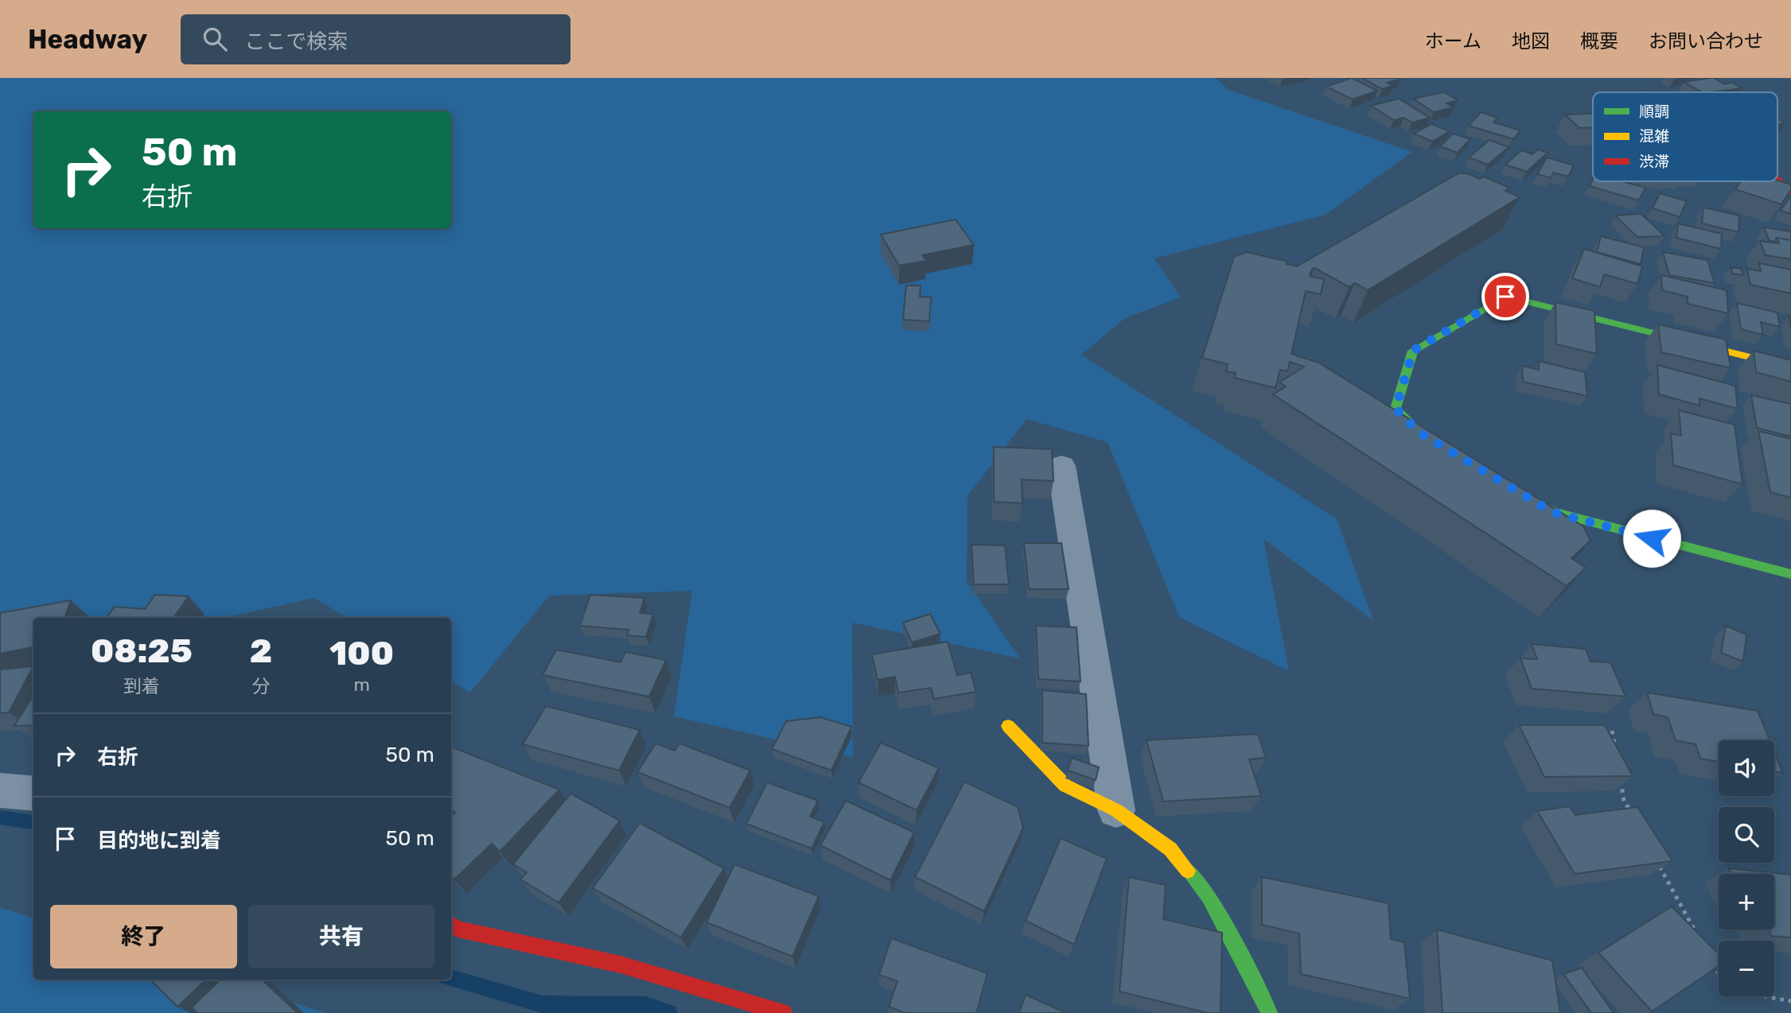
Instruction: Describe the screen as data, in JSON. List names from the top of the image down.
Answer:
{
  "legend": ["順調", "混雑", "渋滞"],
  "page": {
    "header": "Headway",
    "search": "ここで検索",
    "nav": [
      "ホーム",
      "地図",
      "概要",
      "お問い合わせ"
    ],
    "turn": ["50 m", "右折"],
    "eta": [
      "08:25",
      "到着",
      "2",
      "分",
      "100",
      "m"
    ],
    "list": [
      {
        "name": "右折",
        "value": "50 m"
      },
      {
        "name": "目的地に到着",
        "value": "50 m"
      }
    ],
    "map_buttons": ["+", "−"],
    "buttons": ["終了", "共有"]
  }
}
